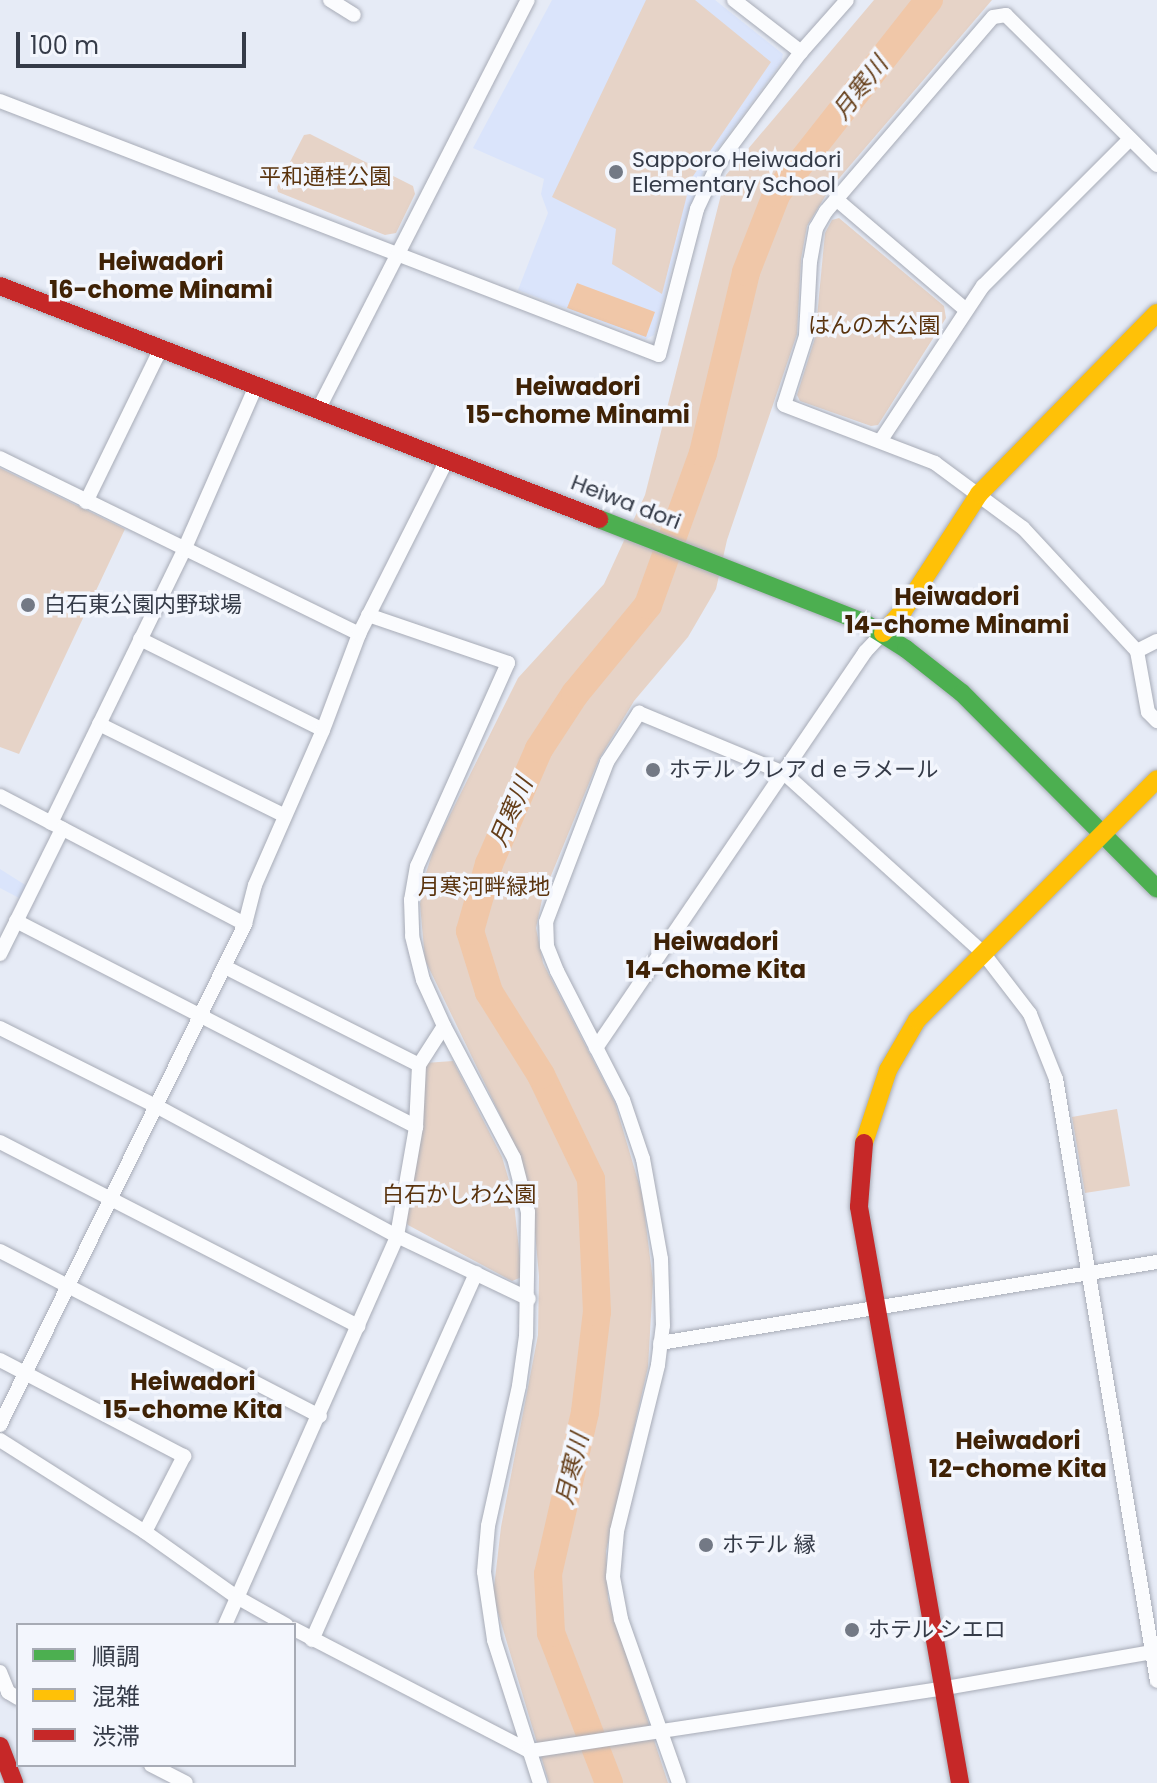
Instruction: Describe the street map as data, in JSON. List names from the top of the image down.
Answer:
{
  "streets": {
    "main road": ["Heiwa dori"]
  },
  "districts": [
    "Heiwadori 16-chome Minami",
    "Heiwadori 15-chome Minami",
    "Heiwadori 14-chome Minami",
    "Heiwadori 14-chome Kita",
    "Heiwadori 15-chome Kita",
    "Heiwadori 12-chome Kita"
  ],
  "water": ["月寒川"],
  "parks": [
    "平和通桂公園",
    "はんの木公園",
    "月寒河畔緑地",
    "白石かしわ公園"
  ],
  "places": [
    "Sapporo Heiwadori Elementary School",
    "白石東公園内野球場",
    "ホテル クレアｄｅラメール",
    "ホテル 縁",
    "ホテル シエロ"
  ],
  "legend": ["順調", "混雑", "渋滞"],
  "scale_bar": "100 m"
}
